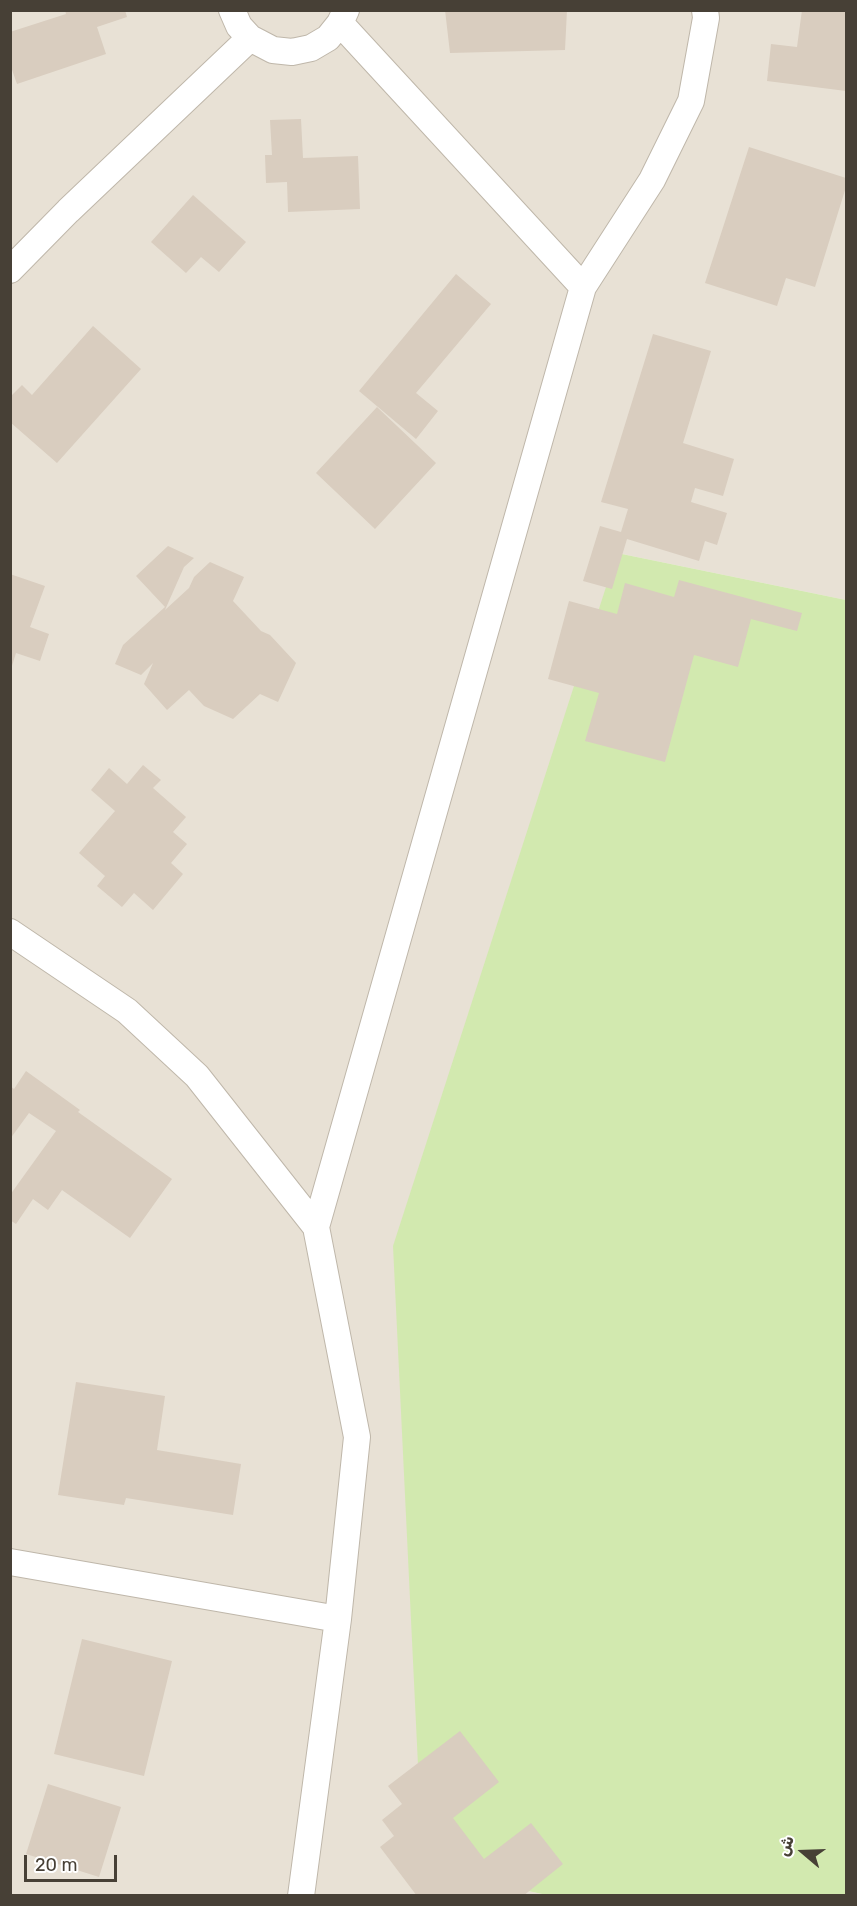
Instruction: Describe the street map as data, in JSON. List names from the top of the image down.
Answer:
{
  "scale_bar": "20 m",
  "north": "left"
}
